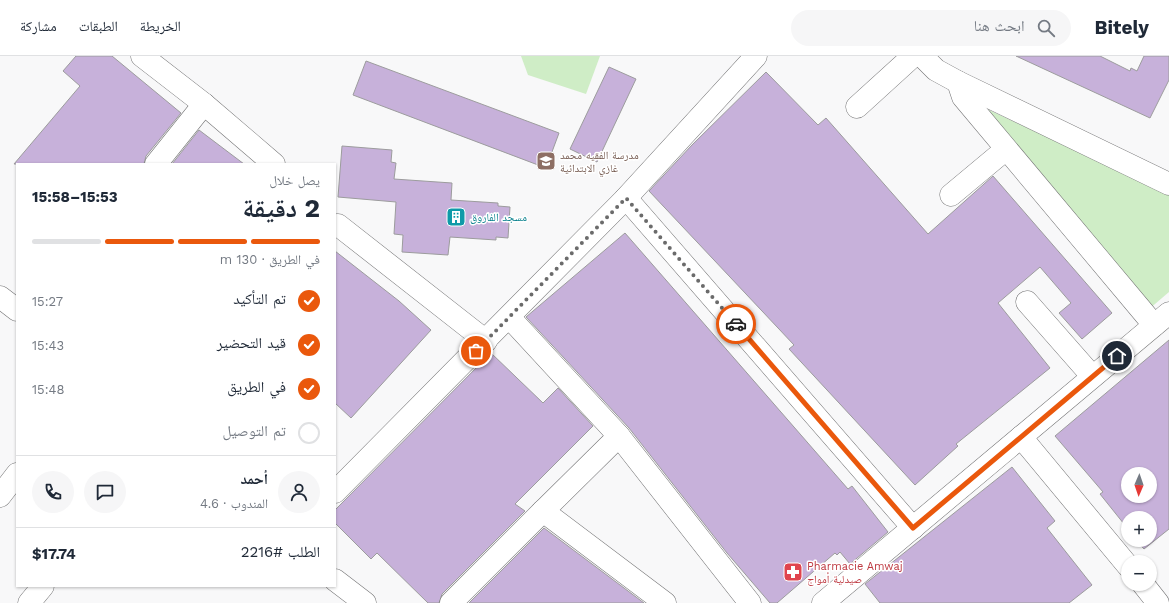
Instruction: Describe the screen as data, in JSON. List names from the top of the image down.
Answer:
{
  "places": {
    "school or university": ["مدرسة الفقيه محمد غازي الابتدائية"],
    "building": ["مسجد الفاروق"],
    "pharmacy": ["Pharmacie Amwaj صيدلية أمواج"]
  },
  "north": "bottom",
  "page": {
    "header": "Bitely",
    "search": "ابحث هنا",
    "nav": ["الخريطة", "الطبقات", "مشاركة"],
    "heading": ["2 دقيقة", "يصل خلال", "15:53–15:58"],
    "panel": [
      "أحمد",
      "المندوب · 4.6",
      "الطلب #2216",
      "$17.74"
    ],
    "bar": "في الطريق · 130 m",
    "list": [
      ["تم التأكيد", "15:27"],
      ["قيد التحضير", "15:43"],
      ["في الطريق", "15:48"],
      "تم التوصيل"
    ],
    "map_buttons": ["+", "−"]
  }
}
